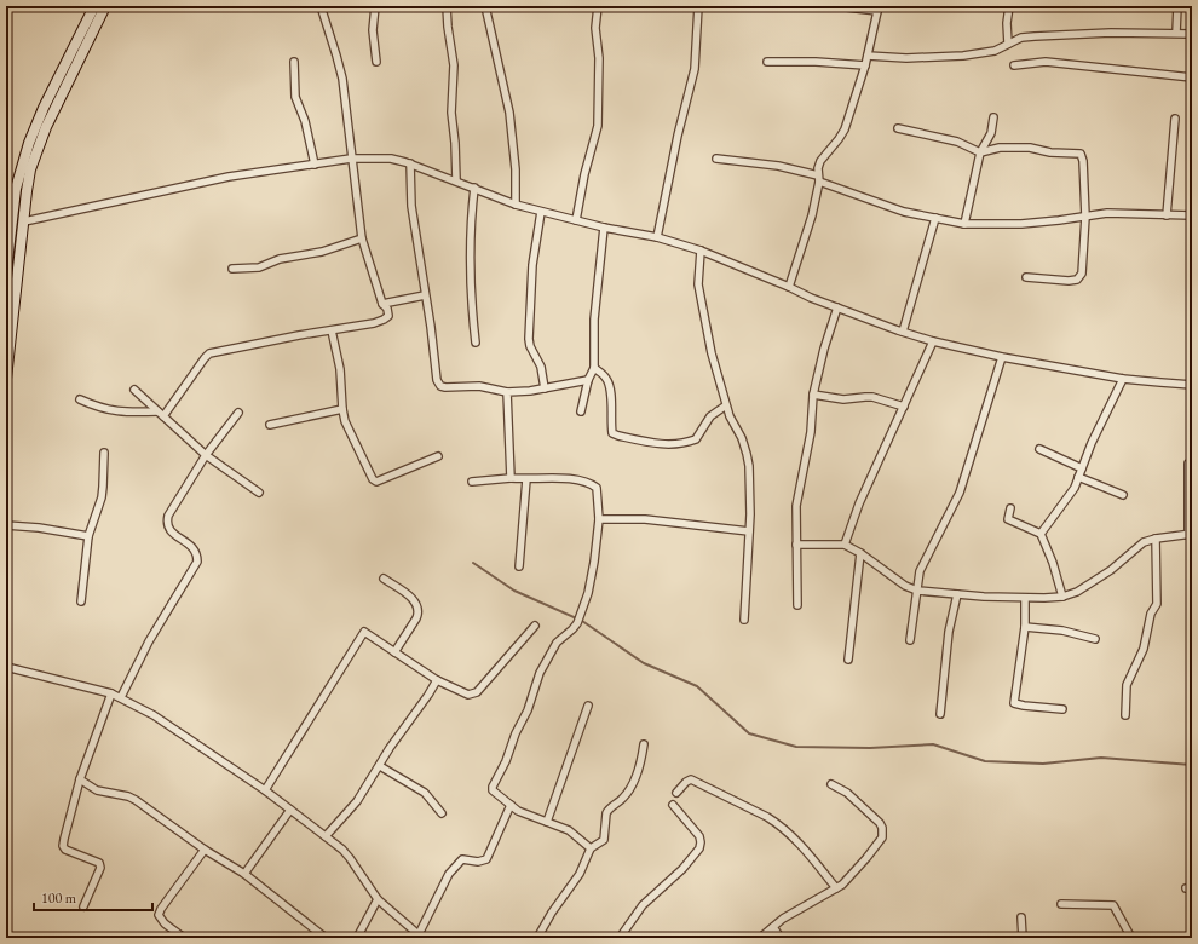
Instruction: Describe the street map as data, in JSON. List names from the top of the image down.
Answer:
{
  "scale_bar": "100 m"
}
